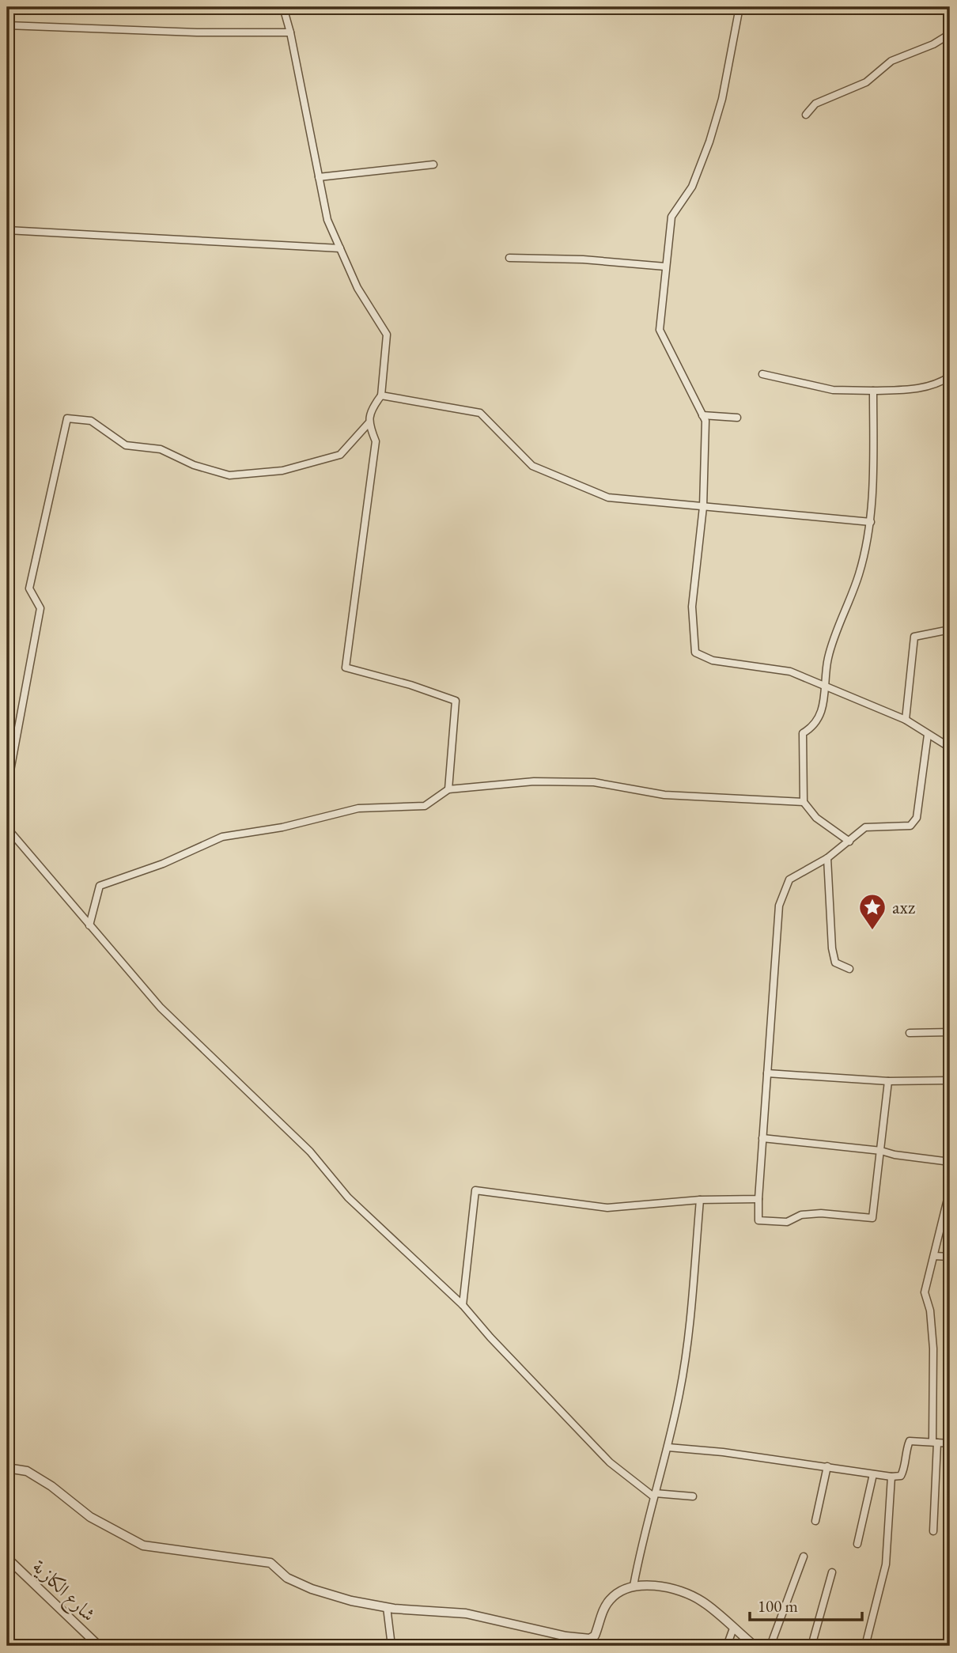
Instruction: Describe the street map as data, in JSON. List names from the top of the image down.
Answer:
{
  "streets": {
    "street": ["شارع الكازية"]
  },
  "places": {
    "place": ["axz"]
  },
  "scale_bar": "100 m"
}
